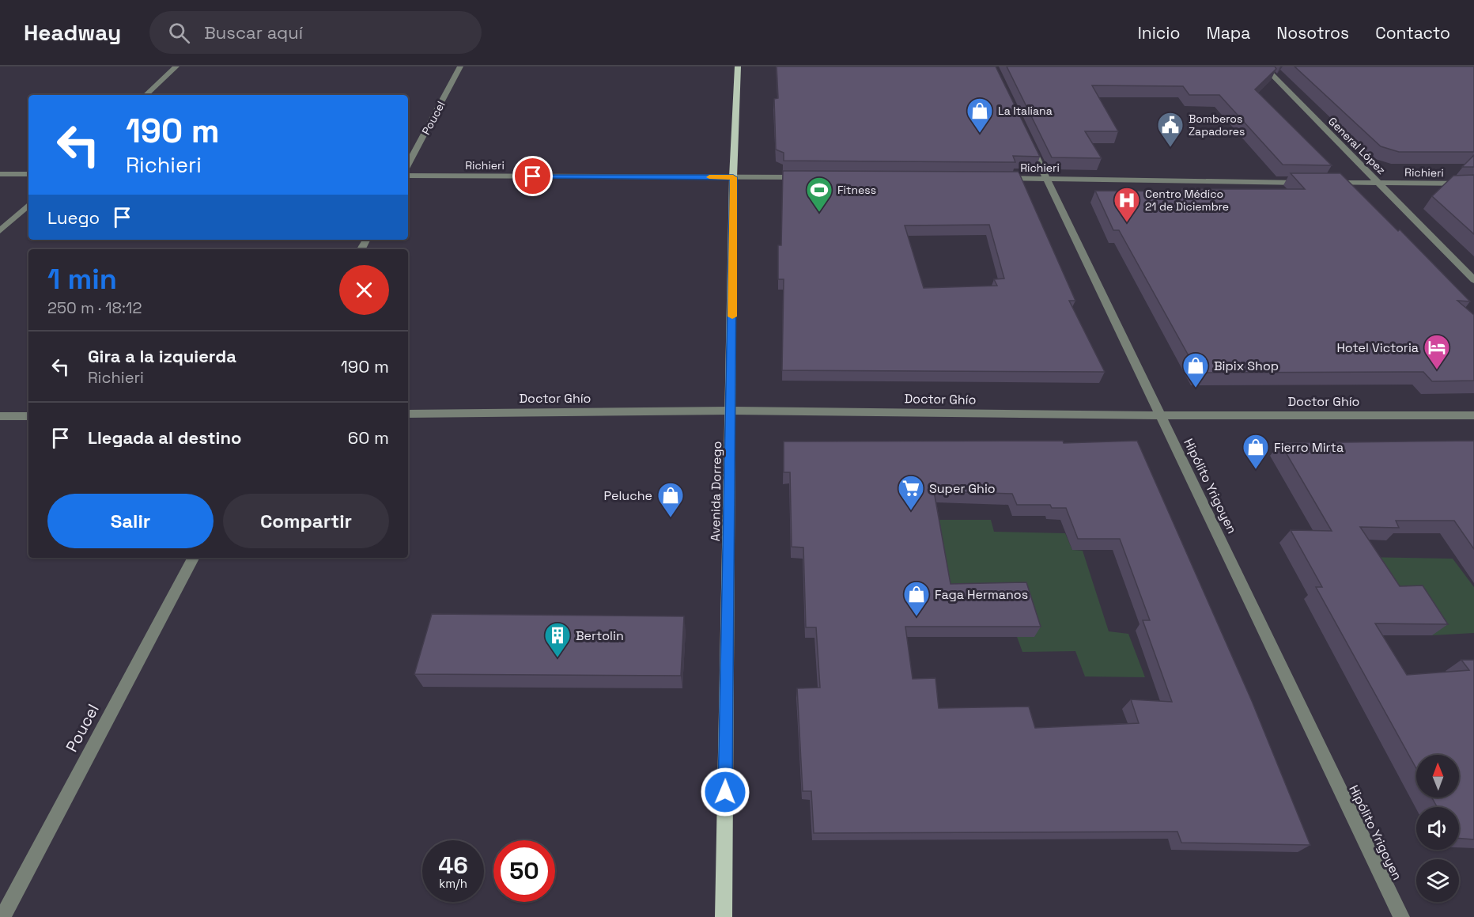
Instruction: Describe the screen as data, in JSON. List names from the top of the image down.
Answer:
{
  "streets": {
    "main road": ["Avenida Dorrego"],
    "street": [
      "Poucel",
      "General López",
      "Richieri",
      "Doctor Ghío",
      "Hipólito Yrigoyen"
    ]
  },
  "crossings": [
    ["General López", "Richieri"],
    ["Richieri", "Hipólito Yrigoyen"],
    ["Richieri", "Avenida Dorrego"],
    ["Doctor Ghío", "Hipólito Yrigoyen"],
    ["Doctor Ghío", "Avenida Dorrego"]
  ],
  "places": {
    "shop": [
      "La Italiana",
      "Bipix Shop",
      "Fierro Mirta",
      "Peluche",
      "Faga Hermanos"
    ],
    "public building": ["Bomberos Zapadores"],
    "sports": ["Fitness"],
    "hospital": ["Centro Médico 21 de Diciembre"],
    "hotel": ["Hotel Victoria"],
    "supermarket": ["Super Ghio"],
    "building": ["Bertolin"]
  },
  "north": "top",
  "page": {
    "header": "Headway",
    "search": "Buscar aquí",
    "nav": [
      "Inicio",
      "Mapa",
      "Nosotros",
      "Contacto"
    ],
    "turn": ["190 m", "Richieri"],
    "then": "Luego",
    "heading": ["1 min", "250 m · 18:12"],
    "list": [
      {
        "name": "Gira a la izquierda",
        "note": "Richieri",
        "value": "190 m"
      },
      {
        "name": "Llegada al destino",
        "value": "60 m"
      }
    ],
    "buttons": ["Salir", "Compartir"],
    "speed": "46 km/h",
    "limit": "50"
  }
}
